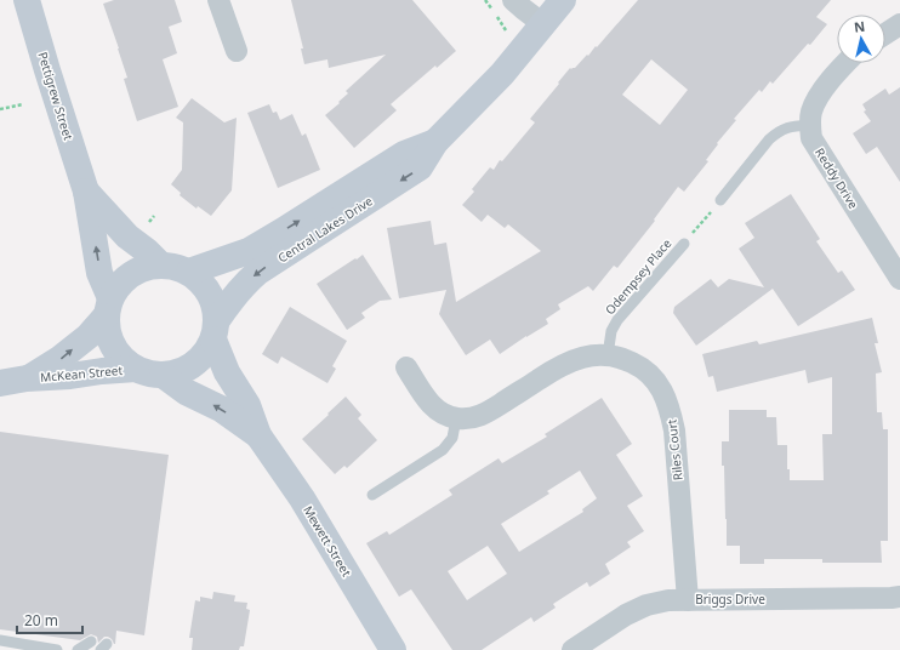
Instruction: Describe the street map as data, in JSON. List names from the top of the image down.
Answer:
{
  "streets": {
    "main road": [
      "Pettigrew Street",
      "Central Lakes Drive",
      "McKean Street",
      "Mewett Street"
    ],
    "street": ["Reddy Drive", "Riles Court", "Briggs Drive"],
    "lane": ["Odempsey Place"]
  },
  "crossings": [
    ["Pettigrew Street", "Central Lakes Drive"],
    ["Pettigrew Street", "McKean Street"],
    ["Pettigrew Street", "Mewett Street"],
    ["Central Lakes Drive", "McKean Street"],
    ["Central Lakes Drive", "Mewett Street"],
    ["Odempsey Place", "Riles Court"],
    ["McKean Street", "Mewett Street"],
    ["Riles Court", "Briggs Drive"]
  ],
  "one_way": ["McKean Street"],
  "scale_bar": "20 m",
  "north": "top"
}
